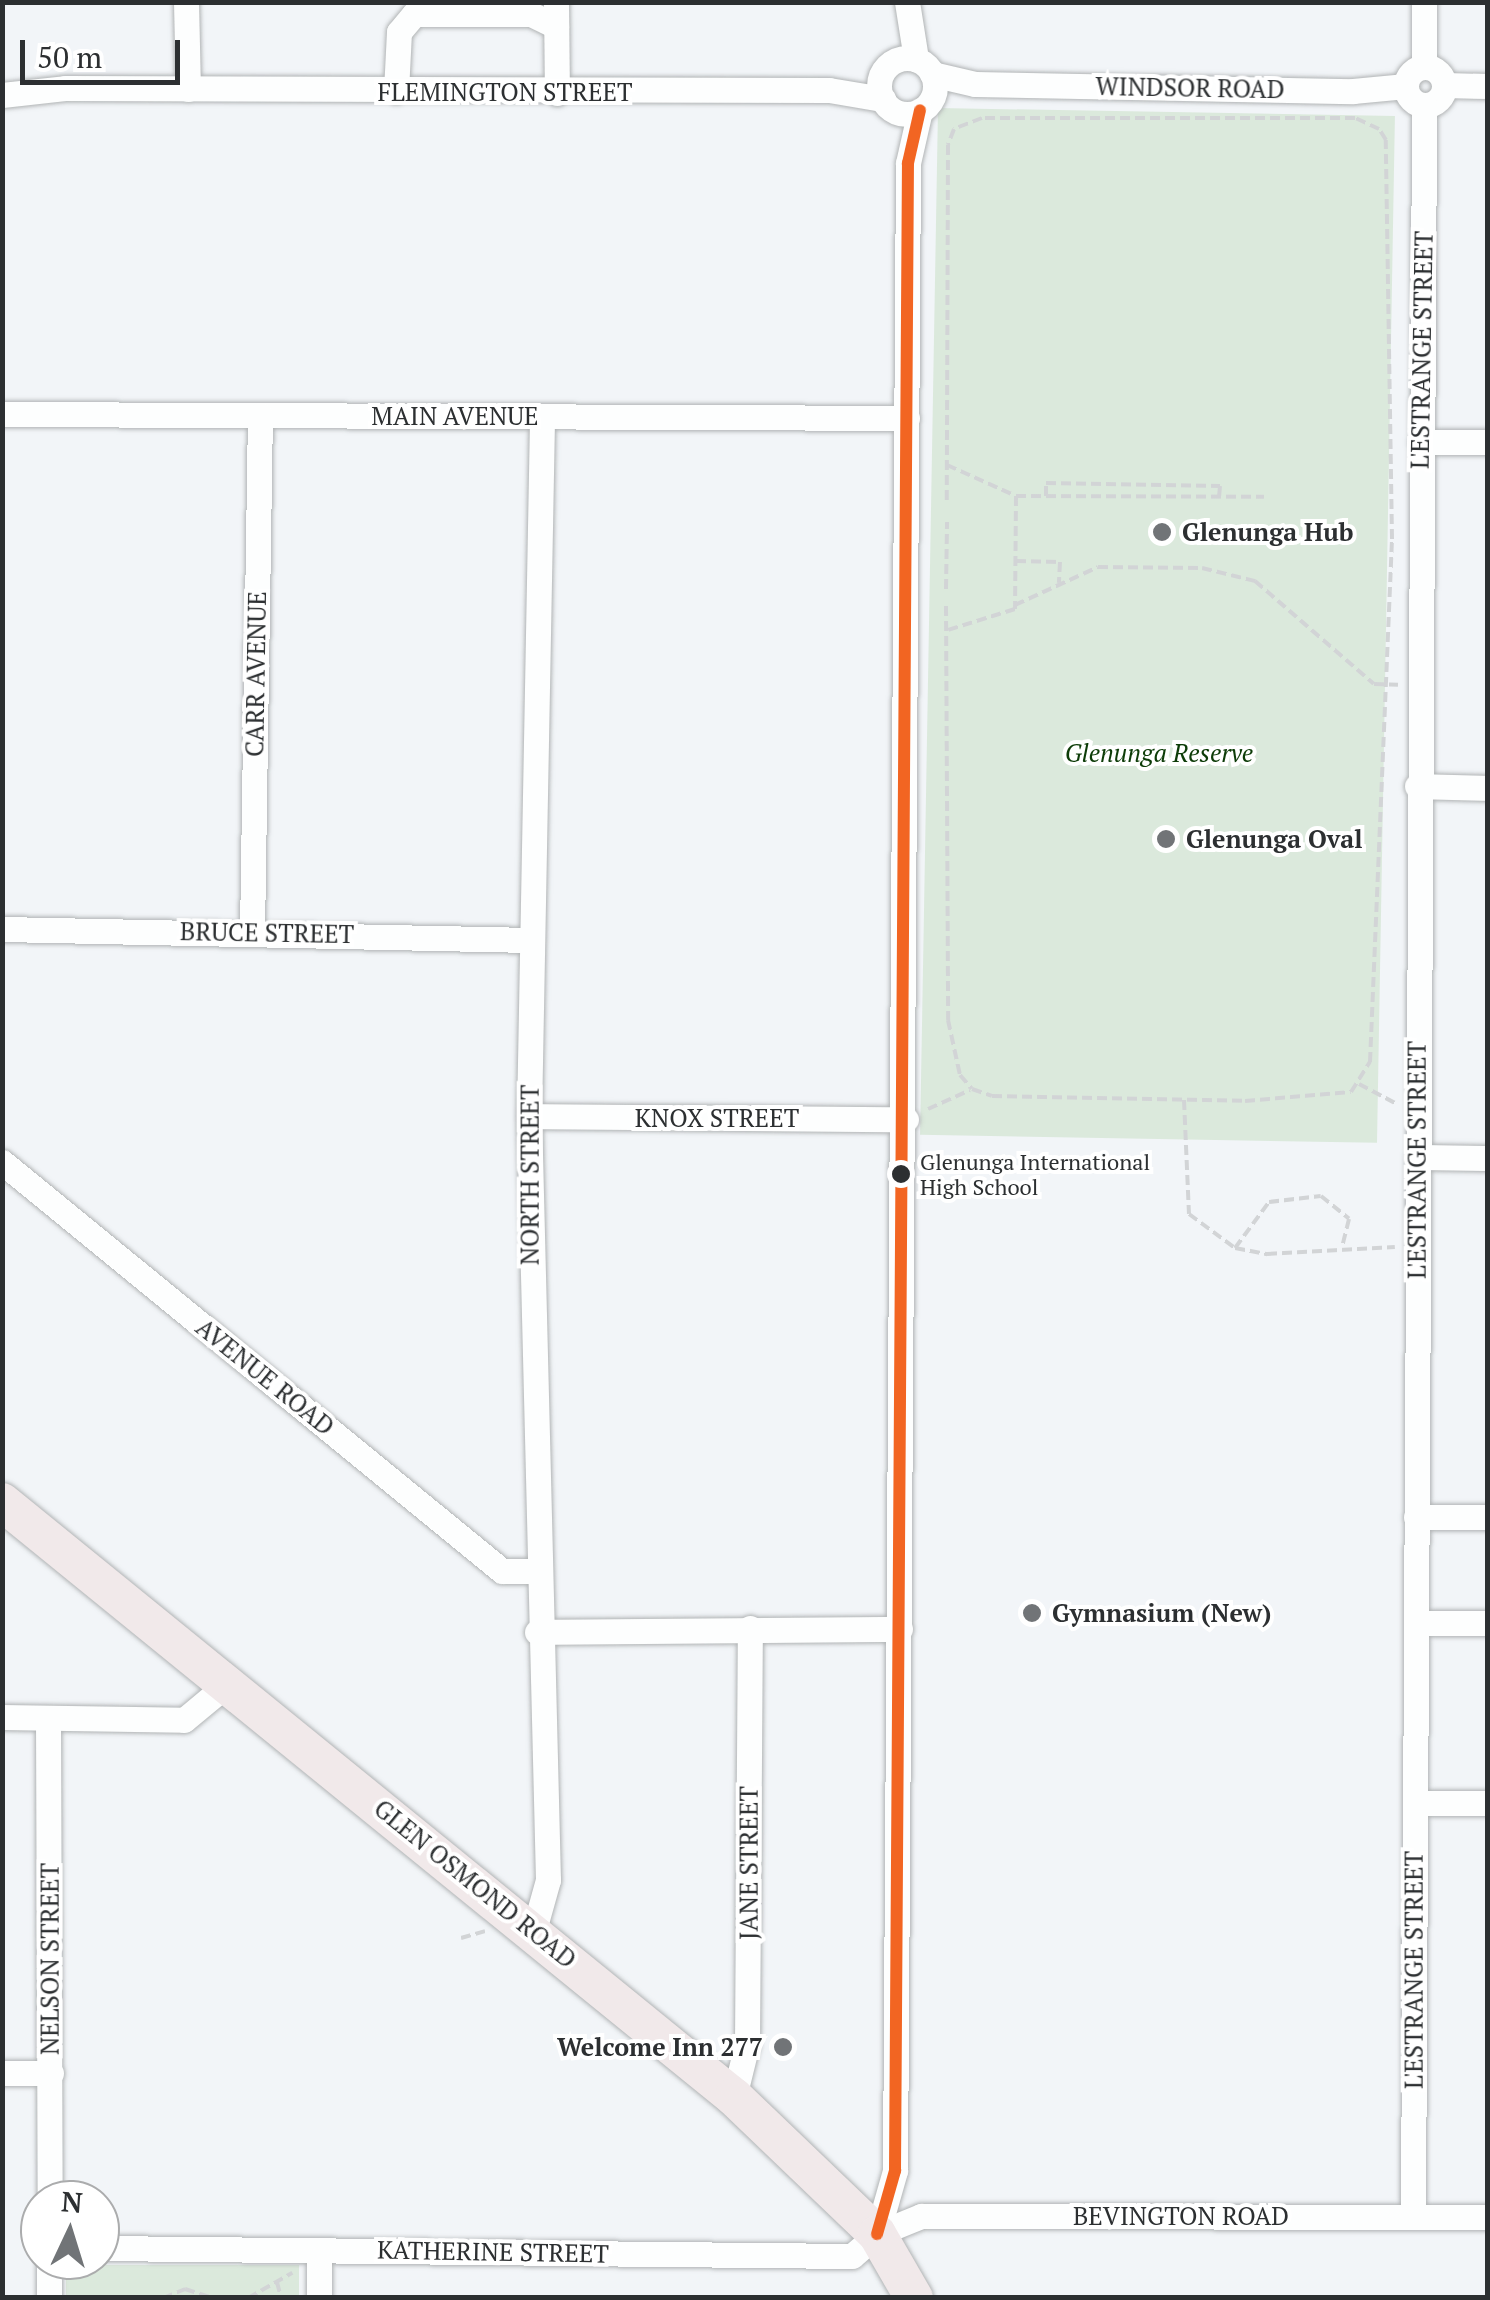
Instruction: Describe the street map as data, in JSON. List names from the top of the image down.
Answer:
{
  "streets": {
    "highway": ["GLEN OSMOND ROAD"],
    "street": [
      "WINDSOR ROAD",
      "FLEMINGTON STREET",
      "L'ESTRANGE STREET",
      "MAIN AVENUE",
      "CARR AVENUE",
      "BRUCE STREET",
      "KNOX STREET",
      "NORTH STREET",
      "AVENUE ROAD",
      "JANE STREET",
      "NELSON STREET",
      "BEVINGTON ROAD",
      "KATHERINE STREET"
    ]
  },
  "crossings": [
    ["WINDSOR ROAD", "FLEMINGTON STREET"],
    ["WINDSOR ROAD", "L'ESTRANGE STREET"],
    ["L'ESTRANGE STREET", "BEVINGTON ROAD"],
    ["MAIN AVENUE", "CARR AVENUE"],
    ["MAIN AVENUE", "NORTH STREET"],
    ["CARR AVENUE", "BRUCE STREET"],
    ["BRUCE STREET", "NORTH STREET"],
    ["KNOX STREET", "NORTH STREET"],
    ["NORTH STREET", "AVENUE ROAD"],
    ["NORTH STREET", "GLEN OSMOND ROAD"],
    ["JANE STREET", "GLEN OSMOND ROAD"],
    ["GLEN OSMOND ROAD", "BEVINGTON ROAD"],
    ["GLEN OSMOND ROAD", "KATHERINE STREET"],
    ["BEVINGTON ROAD", "KATHERINE STREET"]
  ],
  "parks": ["Glenunga Reserve"],
  "places": [
    "Glenunga Hub",
    "Glenunga Oval",
    "Glenunga International High School",
    "Gymnasium (New)",
    "Welcome Inn 277"
  ],
  "scale_bar": "50 m",
  "north": "top"
}
